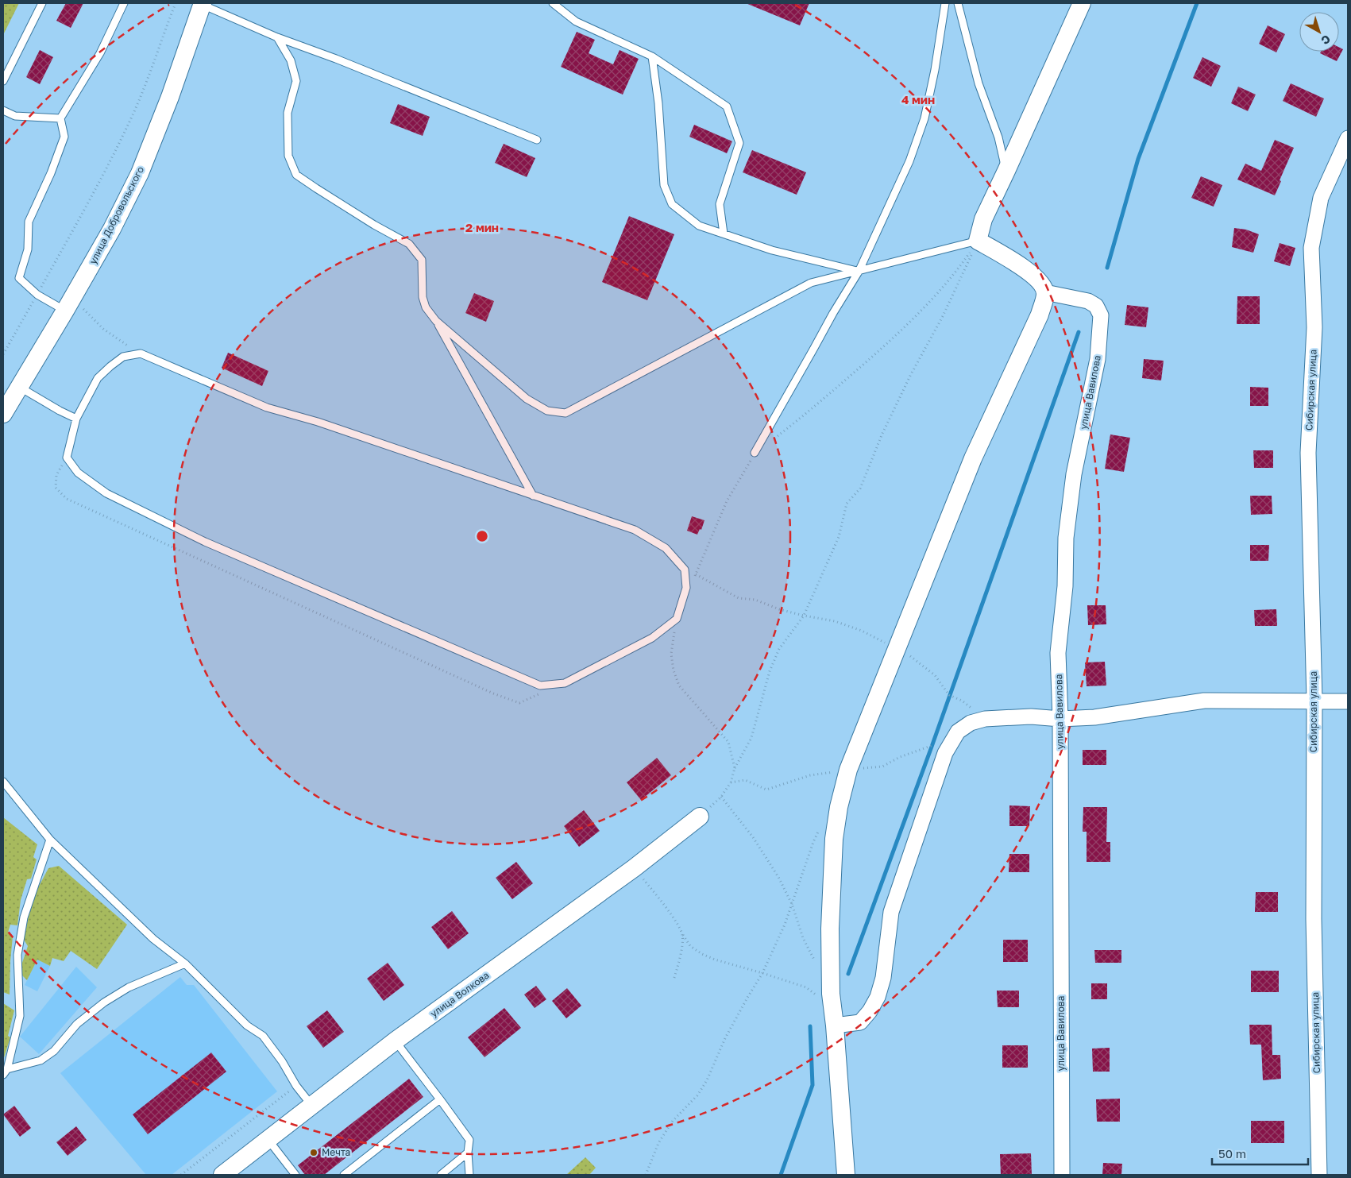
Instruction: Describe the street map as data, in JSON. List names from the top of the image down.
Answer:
{
  "streets": {
    "street": [
      "улица Добровольского",
      "Сибирская улица",
      "улица Вавилова",
      "улица Волкова"
    ]
  },
  "places": ["Мечта"],
  "scale_bar": "50 m",
  "north": "bottom right",
  "rings": ["4 мин", "2 мин"]
}
